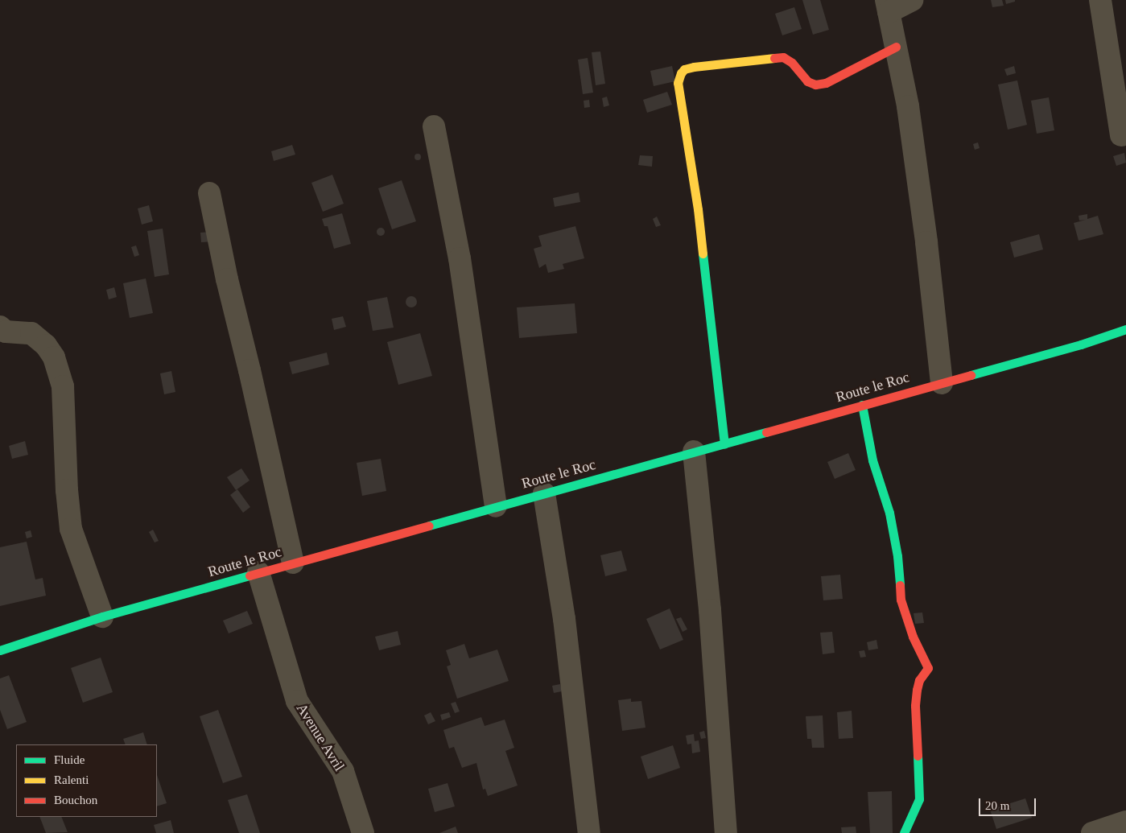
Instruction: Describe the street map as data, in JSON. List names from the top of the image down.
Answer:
{
  "streets": {
    "street": ["Route le Roc", "Avenue Avril"]
  },
  "crossings": [
    ["Route le Roc", "Avenue Avril"]
  ],
  "legend": ["Fluide", "Ralenti", "Bouchon"],
  "scale_bar": "20 m"
}
